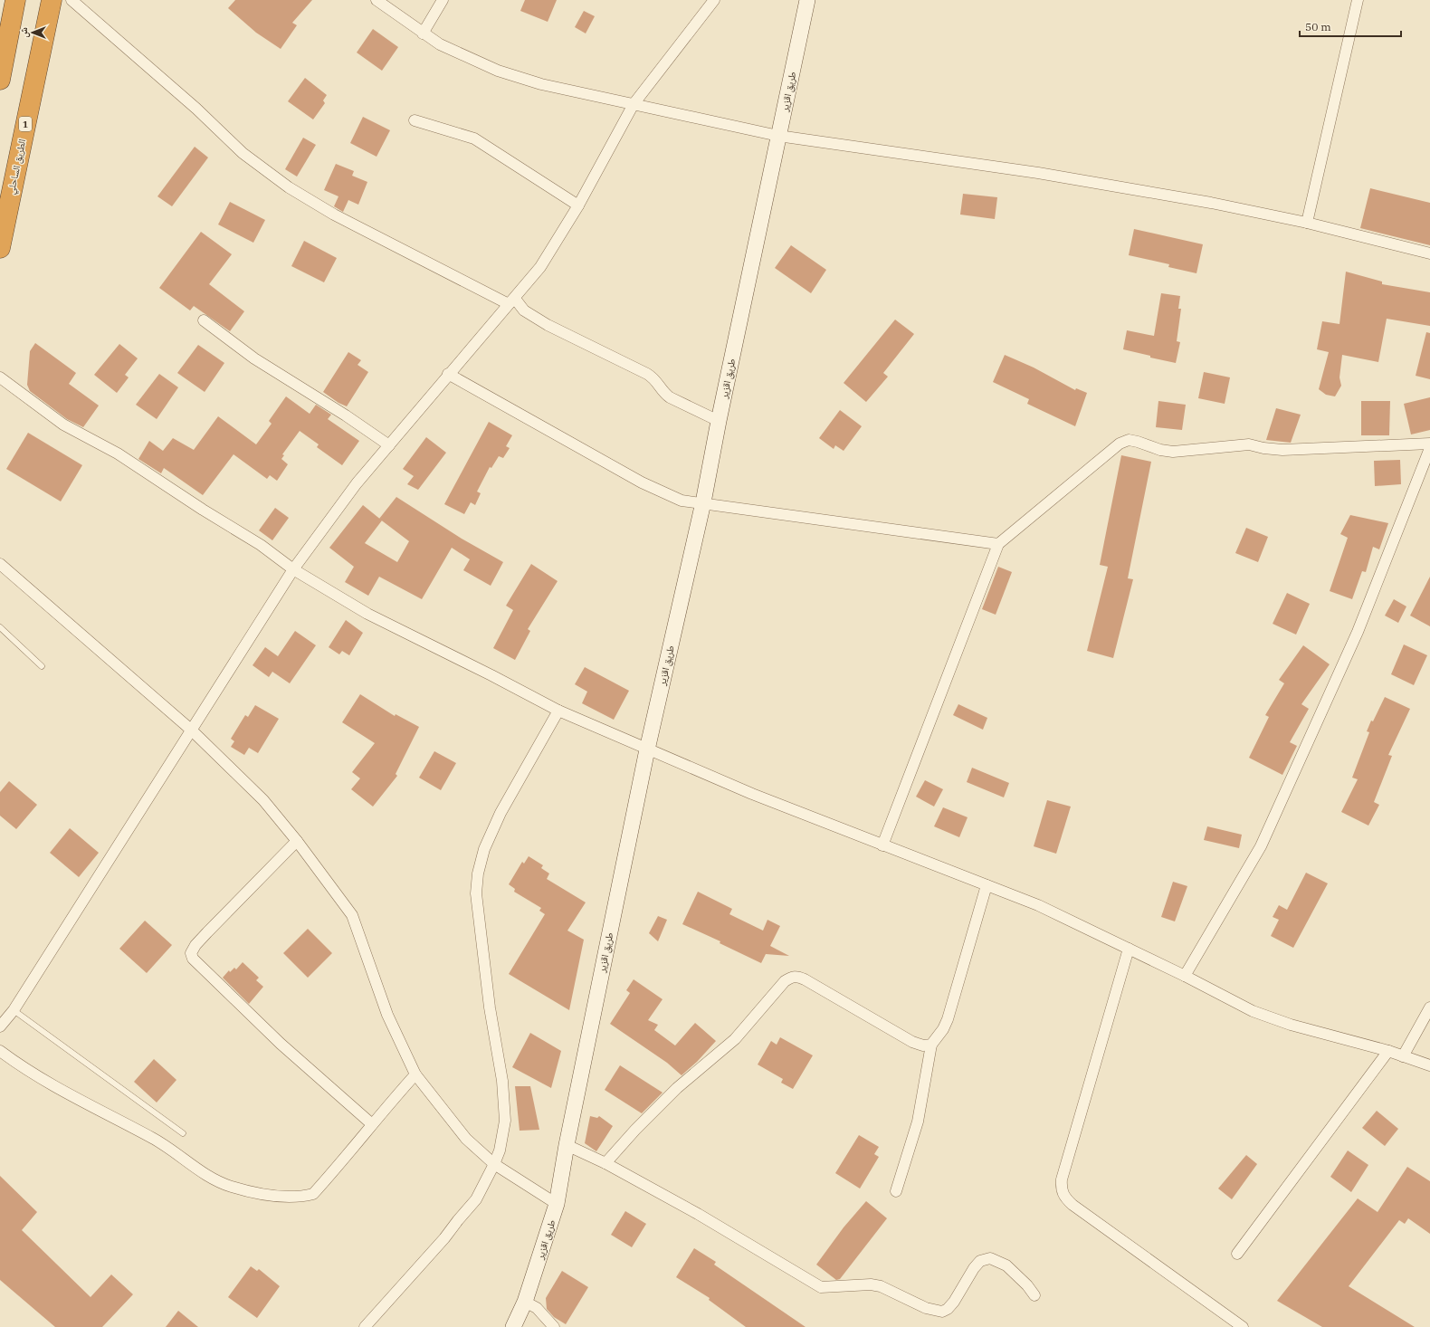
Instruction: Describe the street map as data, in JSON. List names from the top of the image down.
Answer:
{
  "streets": {
    "highway": ["1", "الطريق الساحلي"],
    "street": ["طريق اقزير"]
  },
  "scale_bar": "50 m",
  "north": "left"
}
